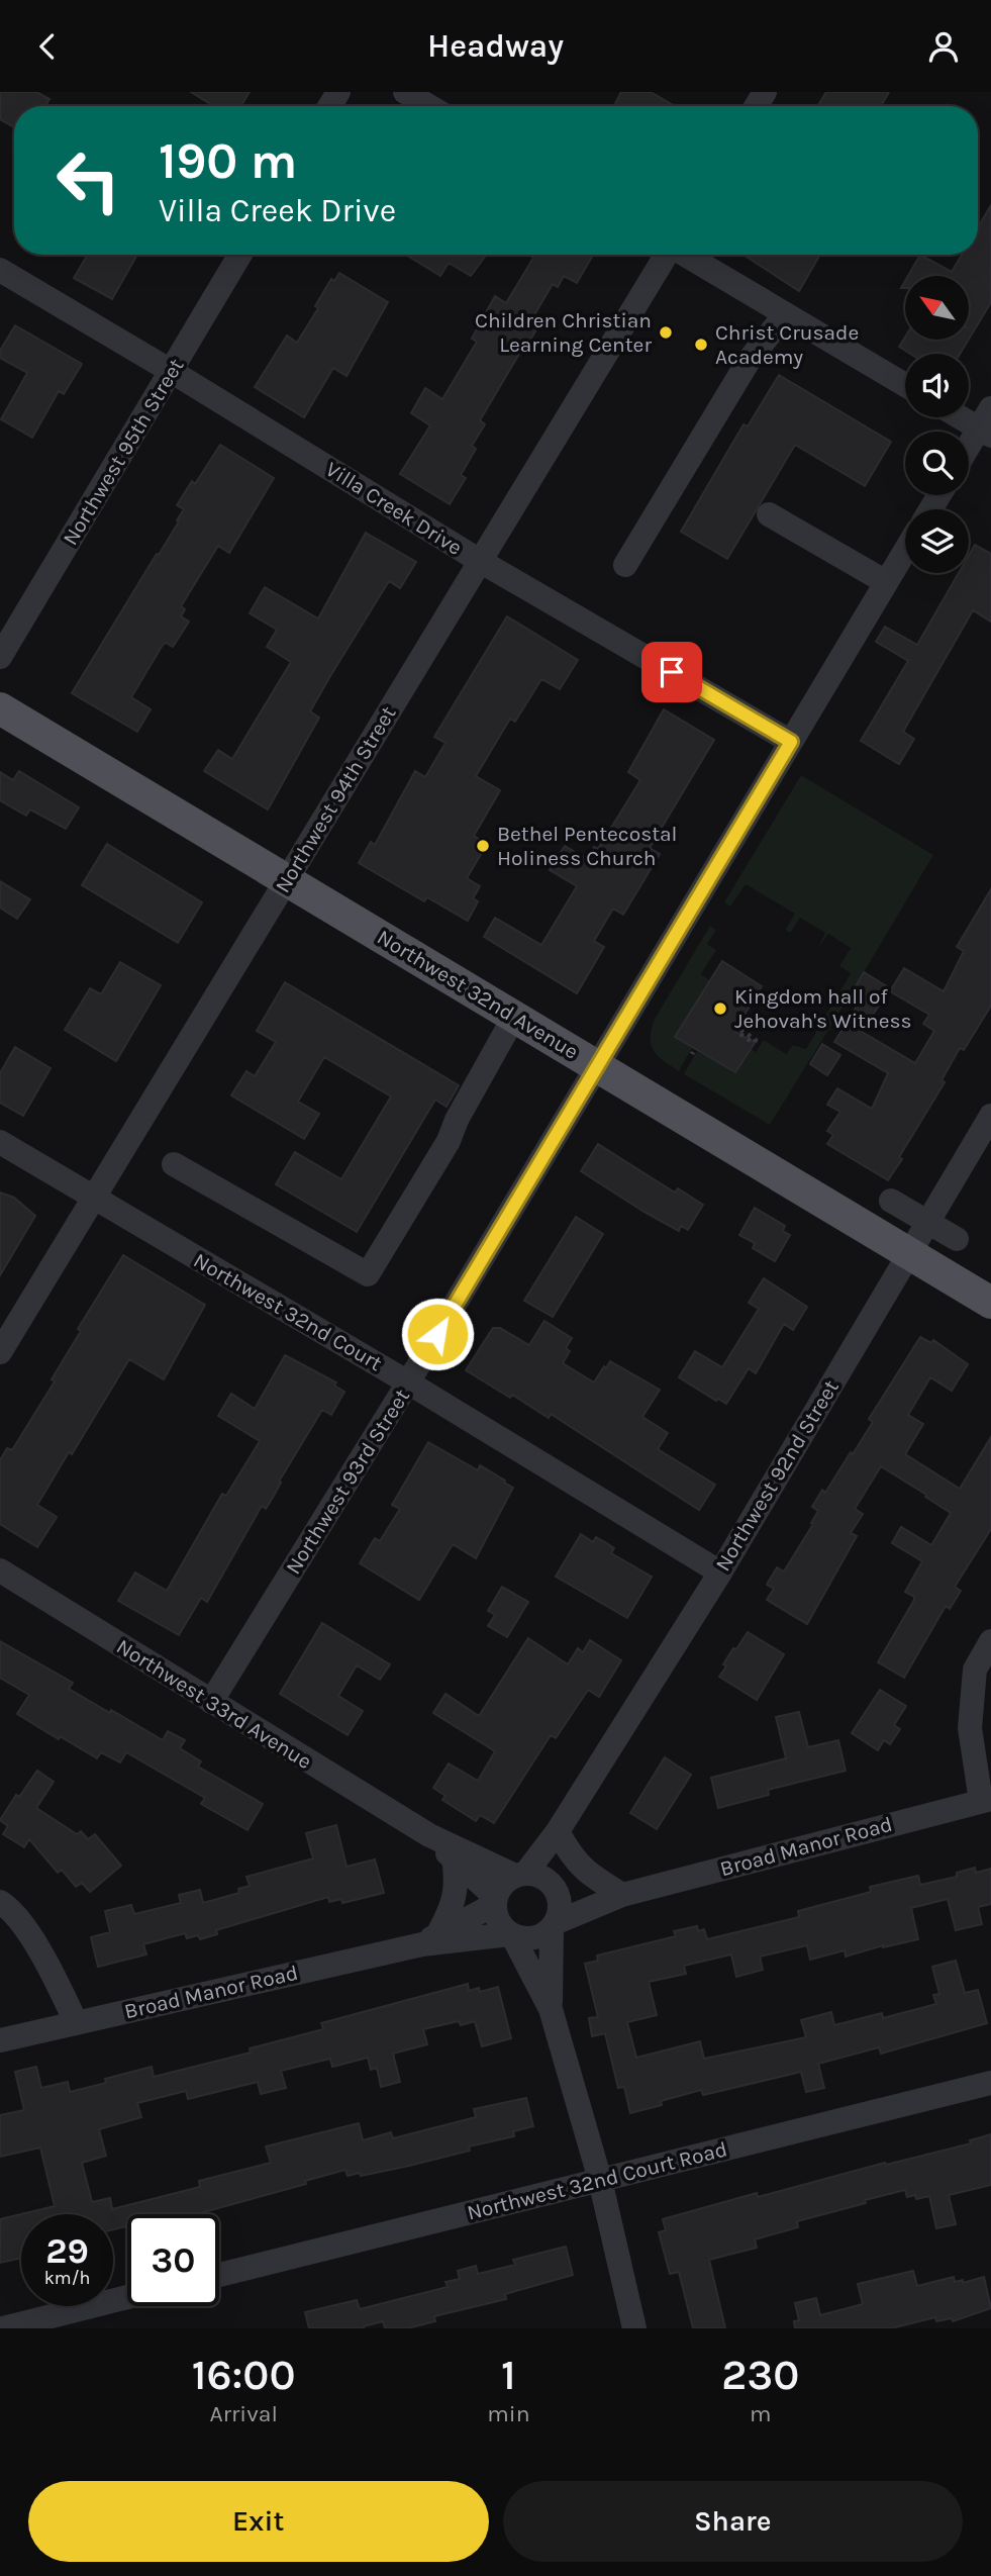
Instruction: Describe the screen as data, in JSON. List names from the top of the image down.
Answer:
{
  "streets": {
    "main road": ["Northwest 32nd Avenue"],
    "street": [
      "Northwest 95th Street",
      "Villa Creek Drive",
      "Northwest 94th Street",
      "Northwest 32nd Court",
      "Northwest 92nd Street",
      "Northwest 93rd Street",
      "Northwest 33rd Avenue",
      "Broad Manor Road",
      "Northwest 32nd Court Road"
    ]
  },
  "crossings": [
    ["Northwest 95th Street", "Villa Creek Drive"],
    ["Villa Creek Drive", "Northwest 94th Street"],
    ["Villa Creek Drive", "Northwest 93rd Street"],
    ["Northwest 94th Street", "Northwest 32nd Avenue"],
    ["Northwest 94th Street", "Northwest 32nd Court"],
    ["Northwest 32nd Avenue", "Northwest 92nd Street"],
    ["Northwest 32nd Avenue", "Northwest 93rd Street"],
    ["Northwest 32nd Court", "Northwest 92nd Street"],
    ["Northwest 32nd Court", "Northwest 93rd Street"],
    ["Northwest 92nd Street", "Northwest 33rd Avenue"],
    ["Northwest 92nd Street", "Broad Manor Road"],
    ["Northwest 93rd Street", "Northwest 33rd Avenue"],
    ["Northwest 33rd Avenue", "Broad Manor Road"]
  ],
  "places": [
    "Children Christian Learning Center",
    "Christ Crusade Academy",
    "Bethel Pentecostal Holiness Church",
    "Kingdom hall of Jehovah's Witness"
  ],
  "north": "top left",
  "page": {
    "header": "Headway",
    "turn": ["190 m", "Villa Creek Drive"],
    "speed": "29 km/h",
    "limit": "30",
    "eta": [
      "16:00",
      "Arrival",
      "1",
      "min",
      "230",
      "m"
    ],
    "buttons": ["Exit", "Share"]
  }
}
